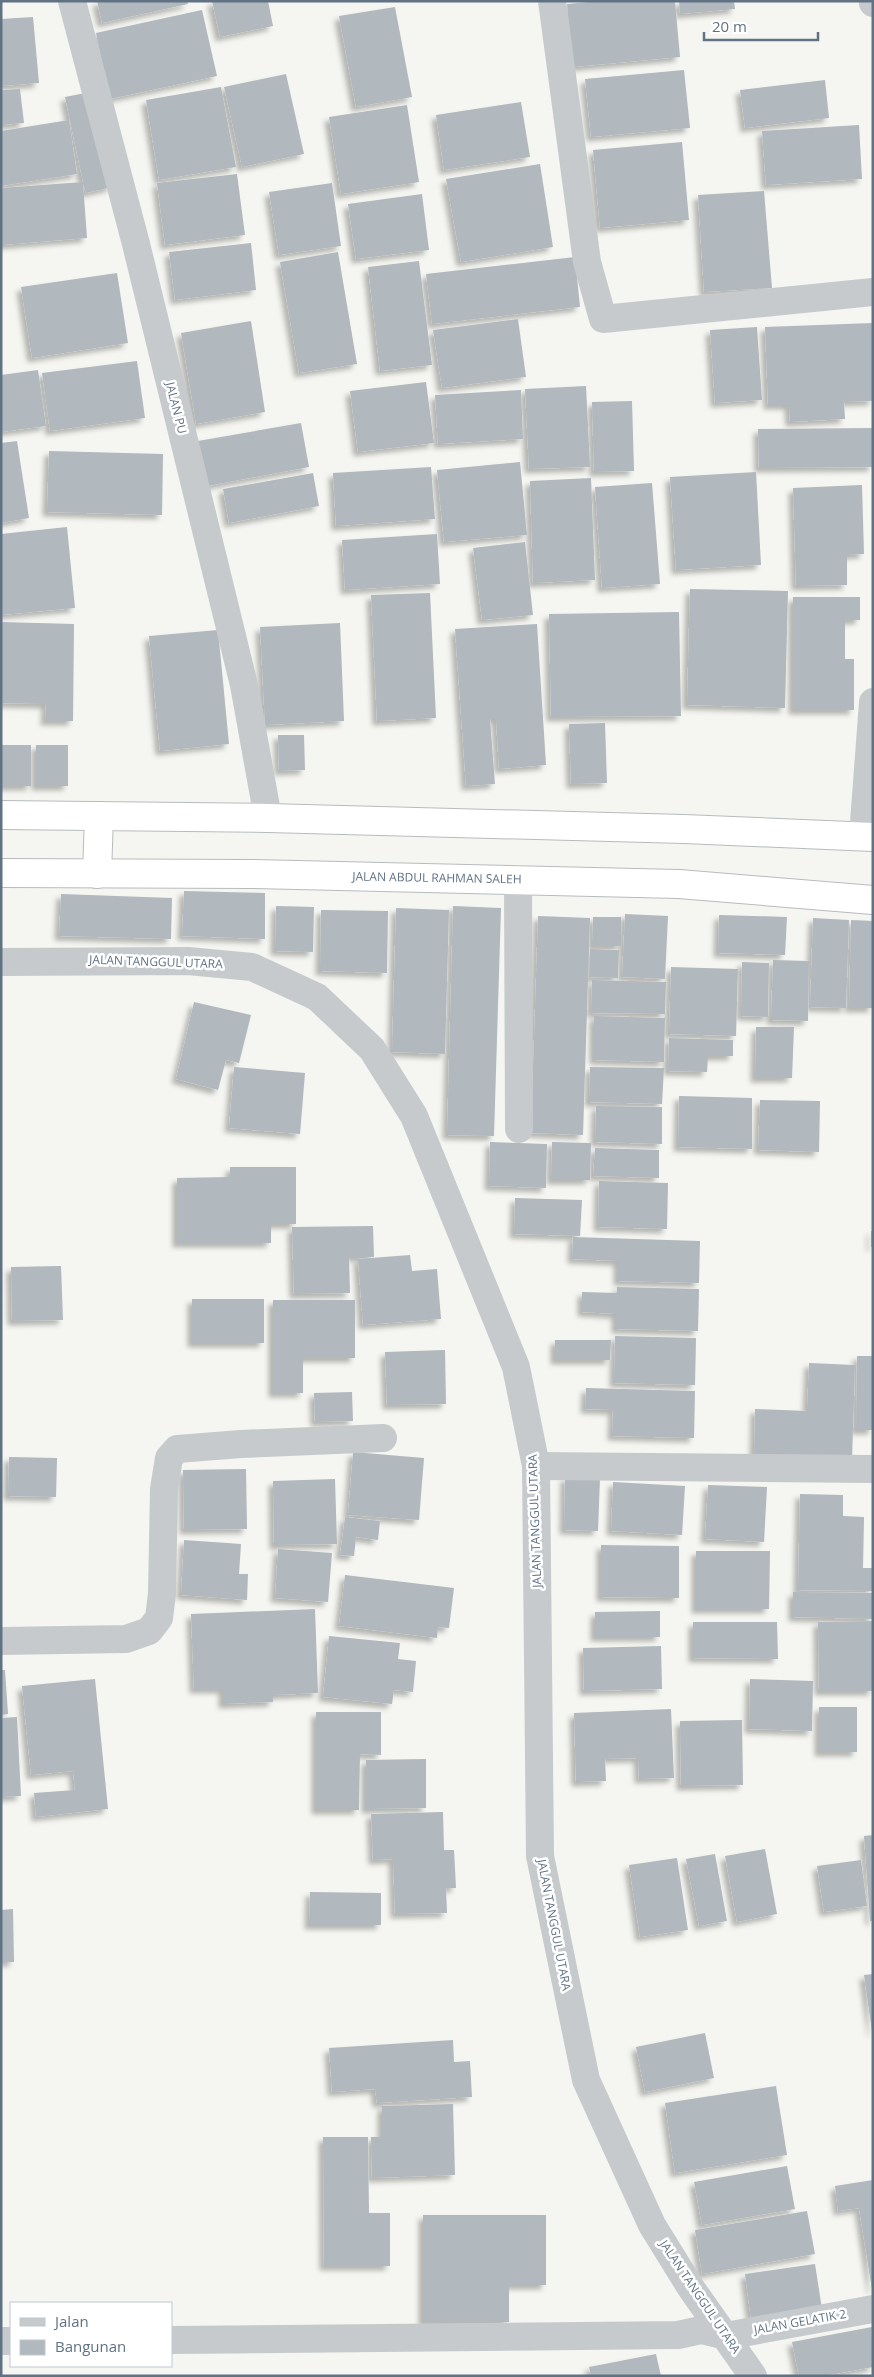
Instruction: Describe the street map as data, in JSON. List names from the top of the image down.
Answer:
{
  "streets": {
    "highway": ["JALAN ABDUL RAHMAN SALEH"],
    "street": ["JALAN PU", "JALAN TANGGUL UTARA", "JALAN GELATIK 2"]
  },
  "crossings": [
    ["JALAN TANGGUL UTARA", "JALAN GELATIK 2"]
  ],
  "legend": ["Jalan", "Bangunan"],
  "scale_bar": "20 m"
}
